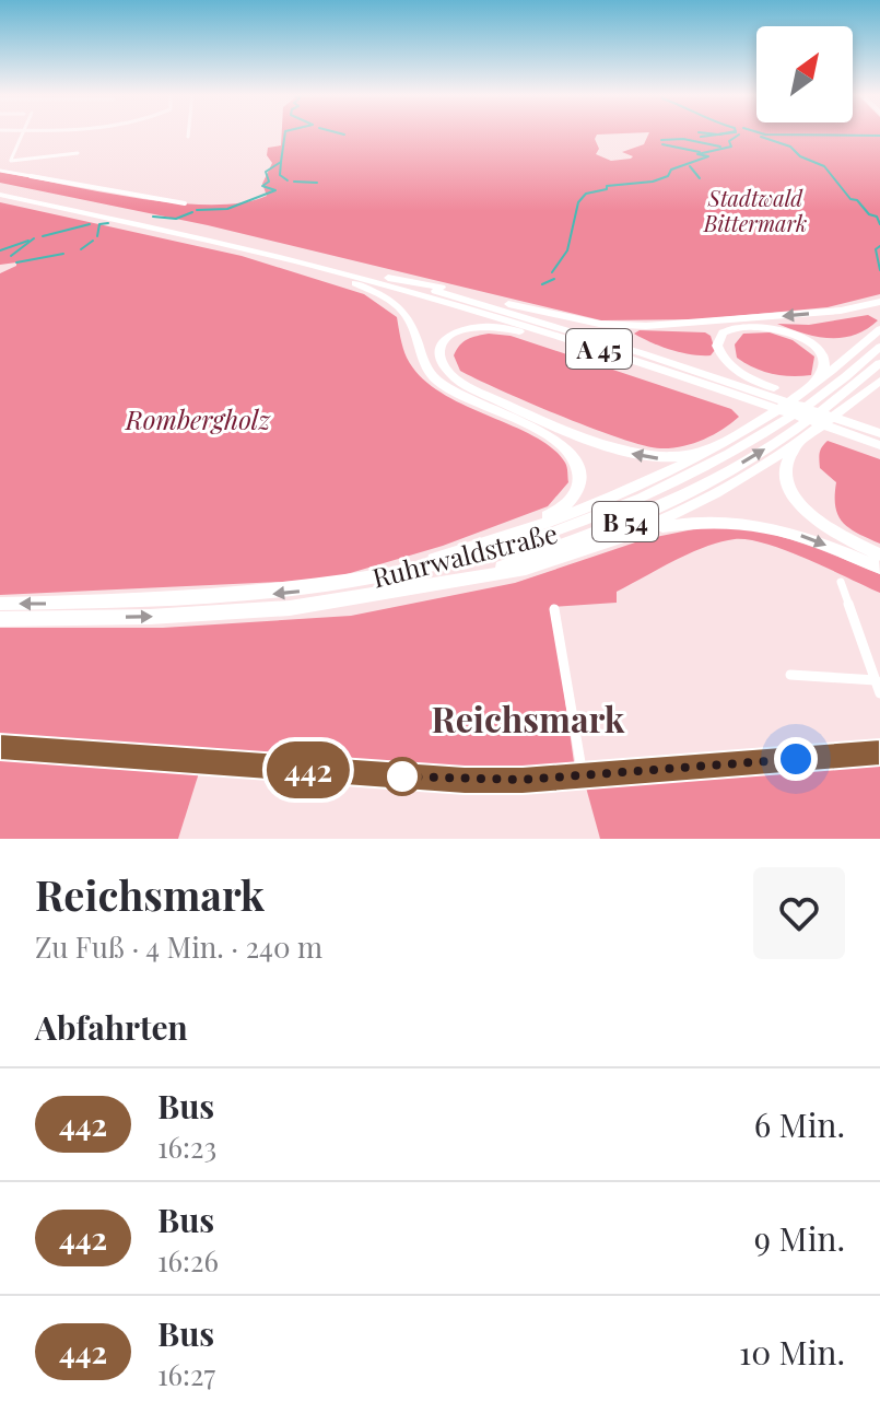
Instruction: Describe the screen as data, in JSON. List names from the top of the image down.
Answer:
{
  "streets": {
    "highway": ["A 45", "B 54", "Ruhrwaldstraße"]
  },
  "crossings": [
    ["B 54", "Ruhrwaldstraße"]
  ],
  "districts": ["Reichsmark"],
  "parks": ["Stadtwald Bittermark", "Rombergholz"],
  "lines": ["bus line 442"],
  "north": "top right",
  "page": {
    "on_map": "442",
    "heading": [
      ["Reichsmark", "Zu Fuß · 4 Min. · 240 m"],
      "Abfahrten"
    ],
    "list": [
      {
        "mark": "442",
        "name": "Bus",
        "note": "16:23",
        "value": "6 Min."
      },
      {
        "mark": "442",
        "name": "Bus",
        "note": "16:26",
        "value": "9 Min."
      },
      {
        "mark": "442",
        "name": "Bus",
        "note": "16:27",
        "value": "10 Min."
      }
    ]
  }
}
